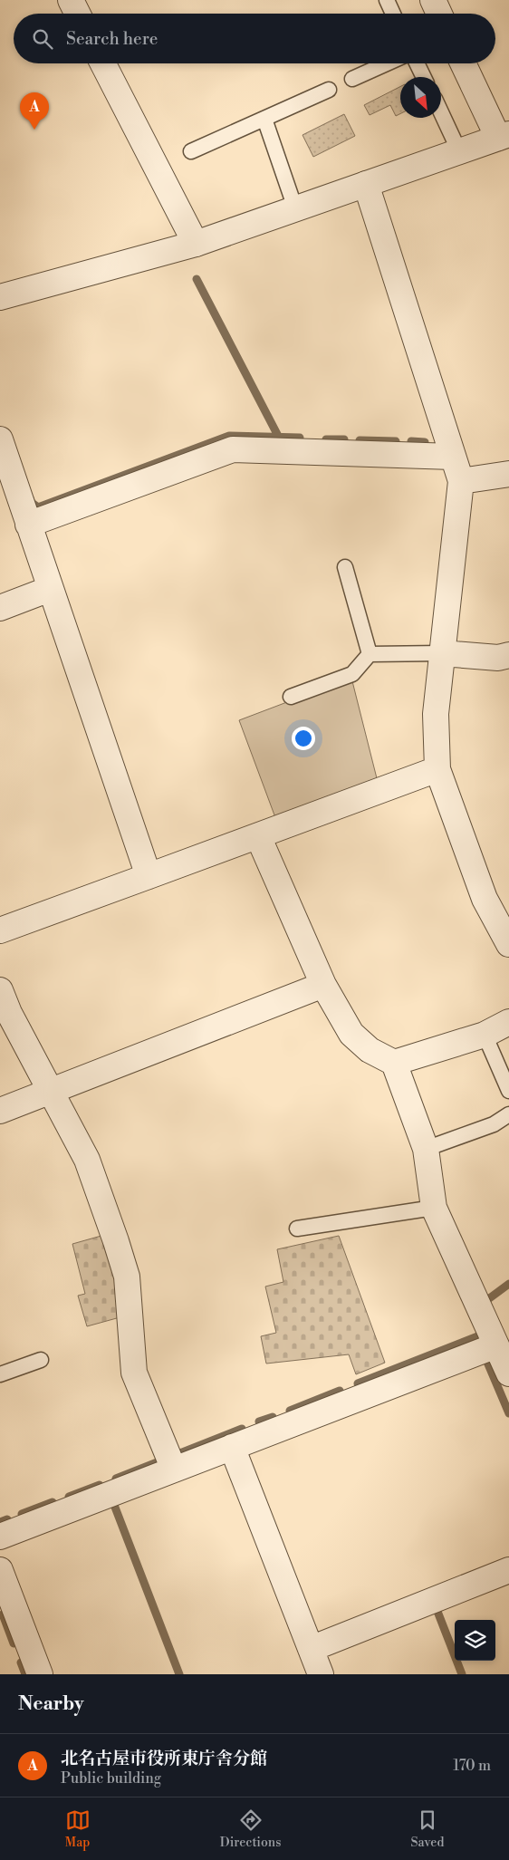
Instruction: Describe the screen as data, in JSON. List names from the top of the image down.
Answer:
{
  "north": "bottom right",
  "page": {
    "search": "Search here",
    "pins": "A",
    "heading": "Nearby",
    "list": [
      {
        "mark": "A",
        "name": "北名古屋市役所東庁舎分館",
        "note": "Public building",
        "value": "170 m"
      }
    ],
    "nav": ["Map", "Directions", "Saved"]
  }
}
